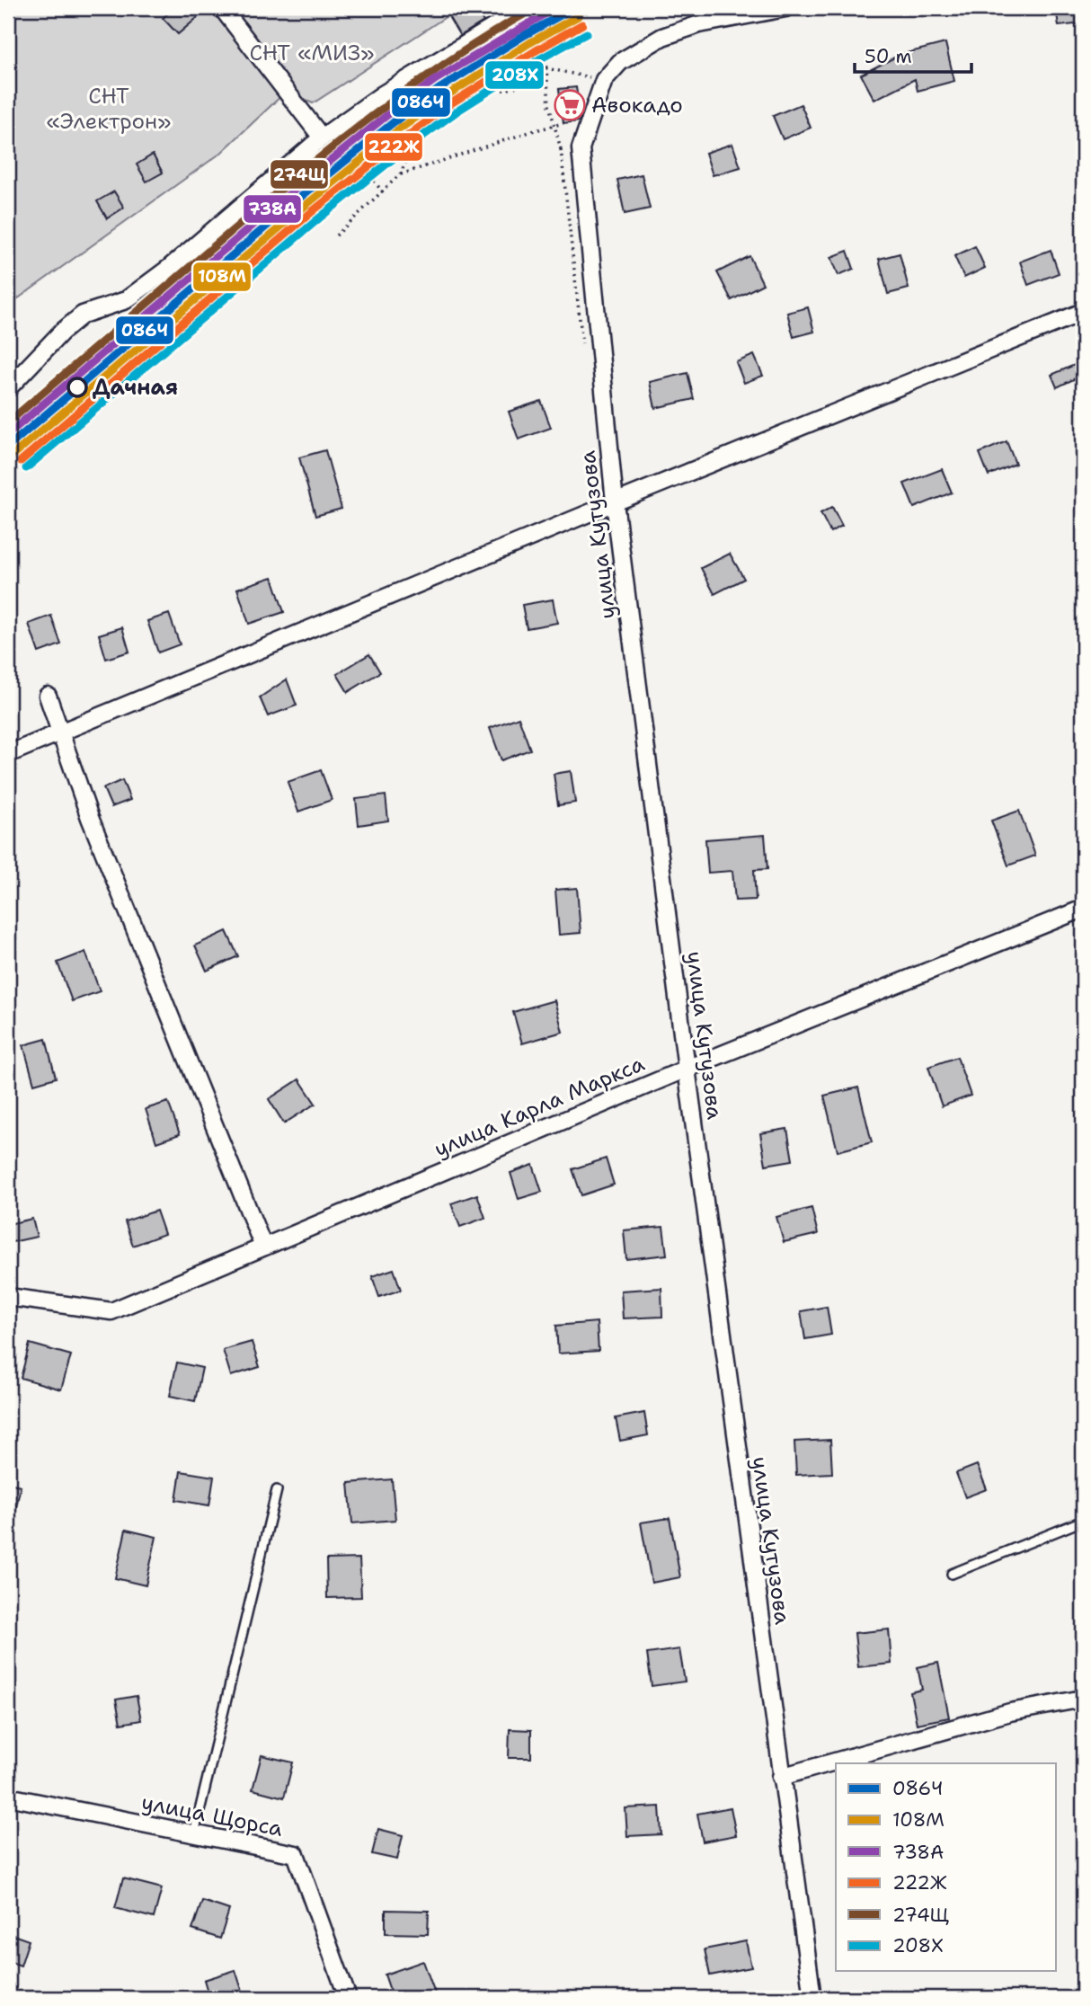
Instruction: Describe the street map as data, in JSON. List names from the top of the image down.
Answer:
{
  "streets": {
    "street": ["улица Кутузова", "улица Карла Маркса", "улица Щорса"]
  },
  "crossings": [
    ["улица Кутузова", "улица Карла Маркса"]
  ],
  "parks": ["СНТ «МИЗ»", "СНТ «Электрон»"],
  "places": {
    "supermarket": ["Авокадо"],
    "other": ["Дачная"]
  },
  "lines": [
    "transit line 086Ч",
    "transit line 738А",
    "transit line 274Щ",
    "transit line 108М",
    "transit line 222Ж",
    "transit line 208Х"
  ],
  "legend": [
    "086Ч",
    "108М",
    "738А",
    "222Ж",
    "274Щ",
    "208Х"
  ],
  "scale_bar": "50 m"
}
